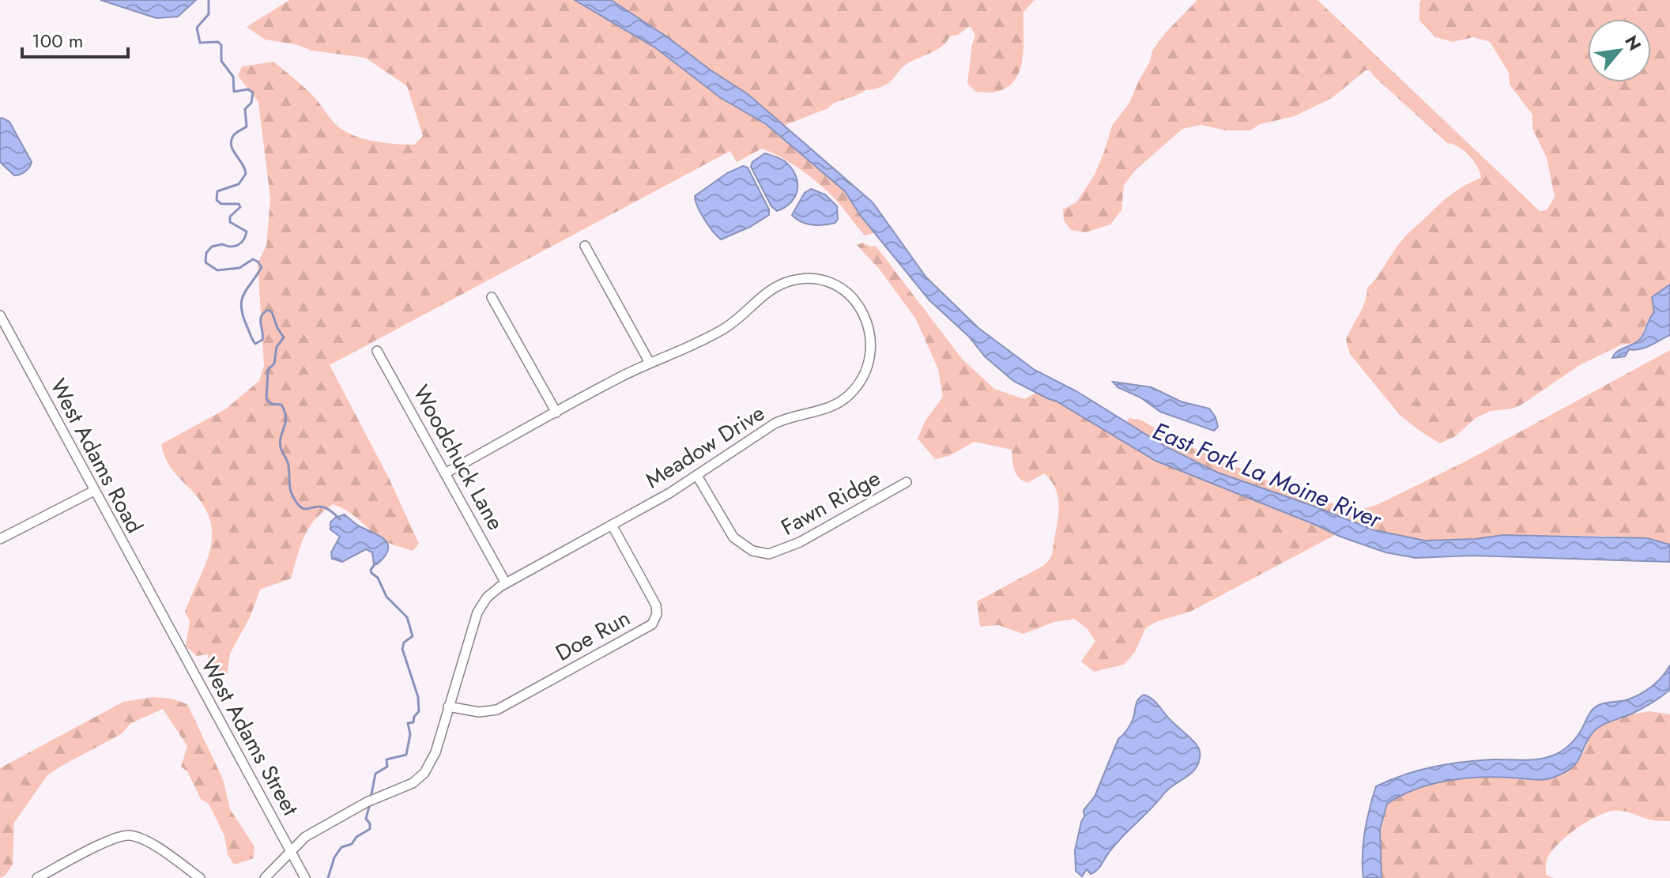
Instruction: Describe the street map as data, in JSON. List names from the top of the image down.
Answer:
{
  "streets": {
    "street": [
      "Meadow Drive",
      "West Adams Road",
      "Woodchuck Lane",
      "Fawn Ridge",
      "Doe Run",
      "West Adams Street"
    ]
  },
  "crossings": [
    ["Meadow Drive", "Woodchuck Lane"],
    ["Meadow Drive", "Fawn Ridge"],
    ["Meadow Drive", "Doe Run"],
    ["Meadow Drive", "West Adams Street"],
    ["West Adams Road", "West Adams Street"]
  ],
  "water": ["East Fork La Moine River"],
  "scale_bar": "100 m",
  "north": "top right"
}
